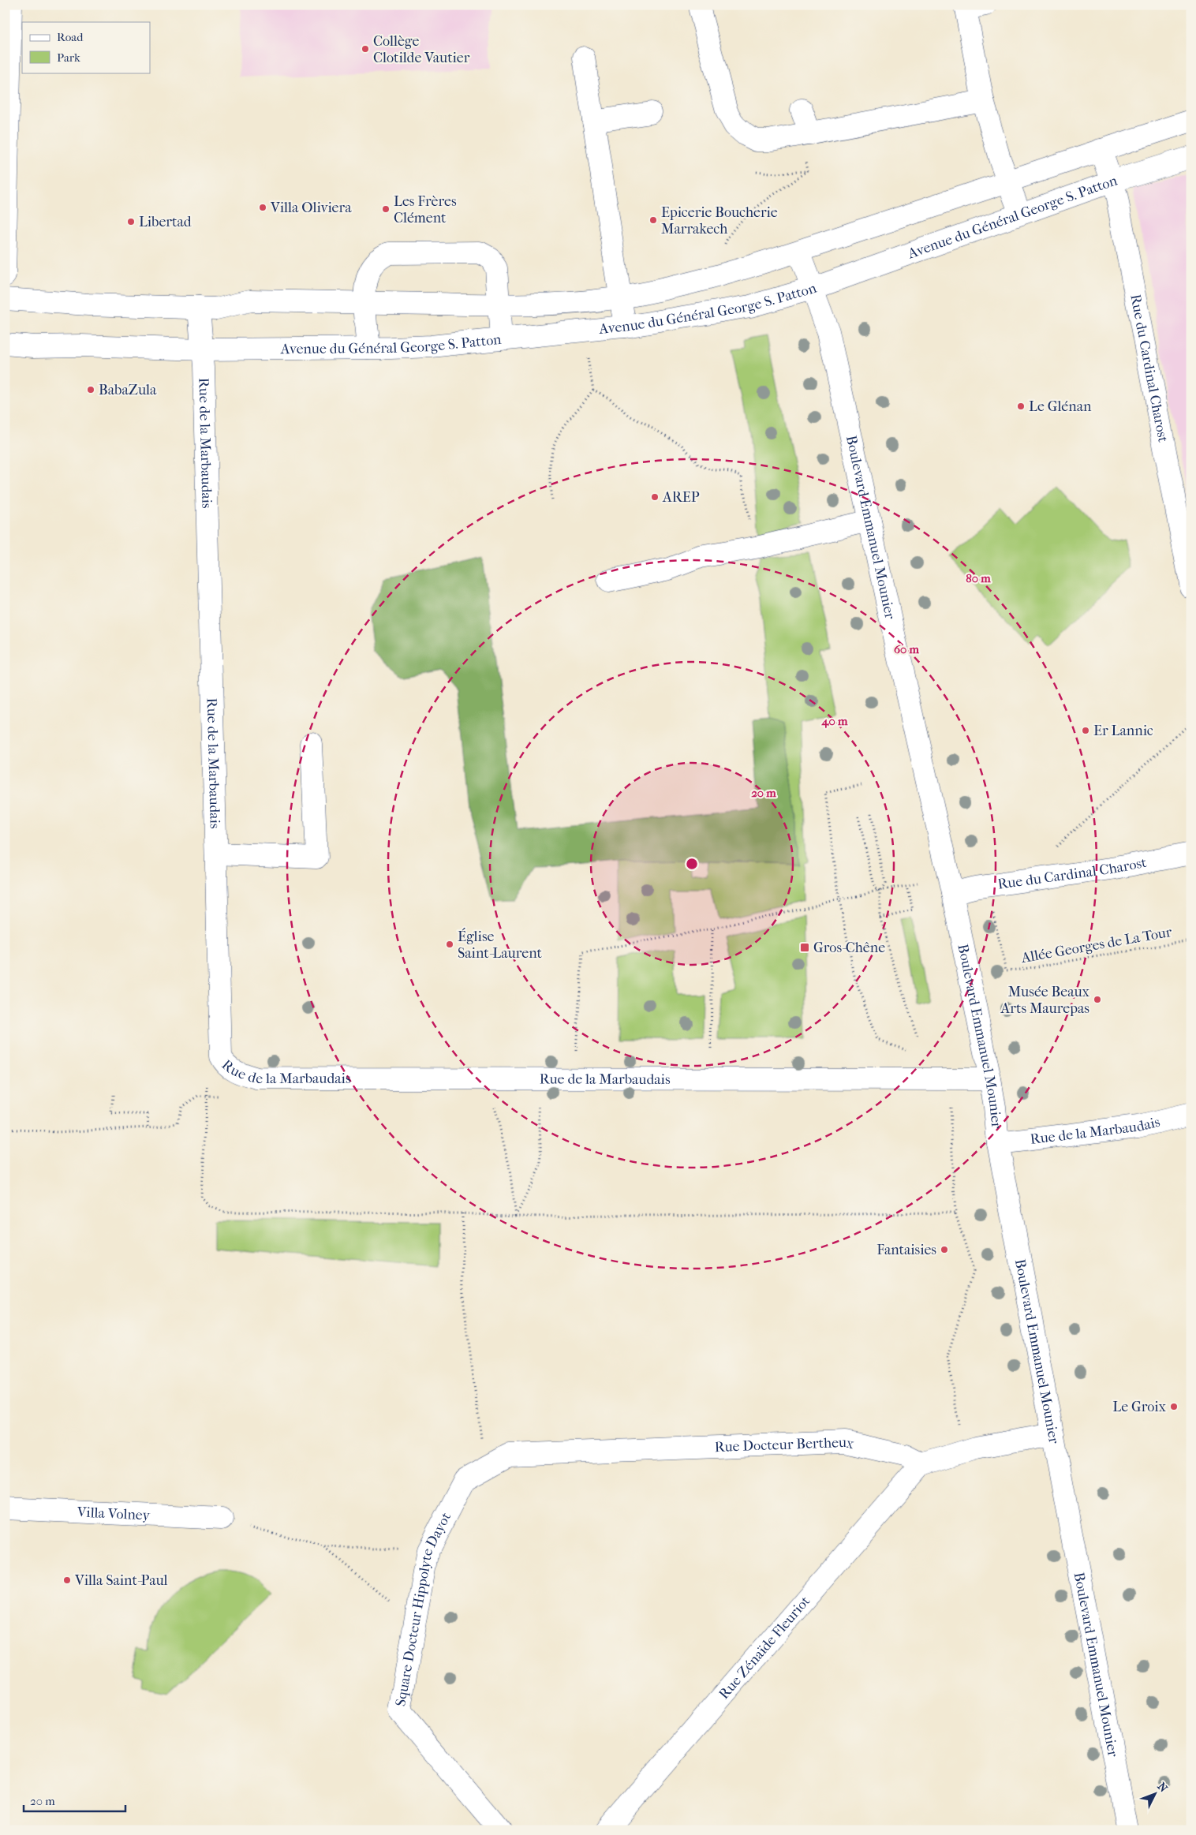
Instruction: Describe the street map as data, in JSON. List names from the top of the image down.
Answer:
{
  "streets": {
    "street": [
      "Avenue du Général George S. Patton",
      "Rue du Cardinal Charost",
      "Rue de la Marbaudais",
      "Boulevard Emmanuel Mounier",
      "Rue Docteur Bertheux",
      "Villa Volney",
      "Square Docteur Hippolyte Dayot",
      "Rue Zénaïde Fleuriot"
    ],
    "path": ["Allée Georges de La Tour"]
  },
  "crossings": [
    ["Avenue du Général George S. Patton", "Rue du Cardinal Charost"],
    ["Avenue du Général George S. Patton", "Rue de la Marbaudais"],
    ["Avenue du Général George S. Patton", "Boulevard Emmanuel Mounier"],
    ["Rue du Cardinal Charost", "Boulevard Emmanuel Mounier"],
    ["Rue du Cardinal Charost", "Allée Georges de La Tour"],
    ["Rue de la Marbaudais", "Boulevard Emmanuel Mounier"],
    ["Rue Docteur Bertheux", "Square Docteur Hippolyte Dayot"],
    ["Rue Docteur Bertheux", "Rue Zénaïde Fleuriot"]
  ],
  "places": {
    "other": [
      "Collège Clotilde Vautier",
      "Villa Oliviera",
      "Les Frères Clément",
      "Epicerie Boucherie Marrakech",
      "Libertad",
      "BabaZula",
      "Le Glénan",
      "AREP",
      "Er Lannic",
      "Église Saint-Laurent",
      "Musée Beaux Arts Maurepas",
      "Fantaisies",
      "Le Groix",
      "Villa Saint-Paul"
    ],
    "transit": ["Gros-Chêne"]
  },
  "legend": ["Road", "Park"],
  "scale_bar": "20 m",
  "north": "top right",
  "rings": [
    "80 m",
    "60 m",
    "40 m",
    "20 m"
  ]
}
